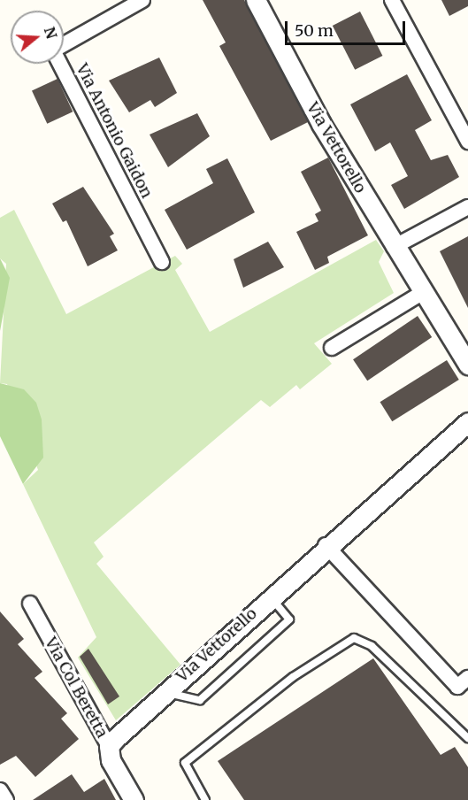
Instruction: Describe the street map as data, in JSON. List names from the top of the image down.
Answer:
{
  "streets": {
    "street": ["Via Antonio Gaidon", "Via Vettorello", "Via Col Beretta"]
  },
  "crossings": [
    ["Via Vettorello", "Via Col Beretta"]
  ],
  "scale_bar": "50 m",
  "north": "right"
}
